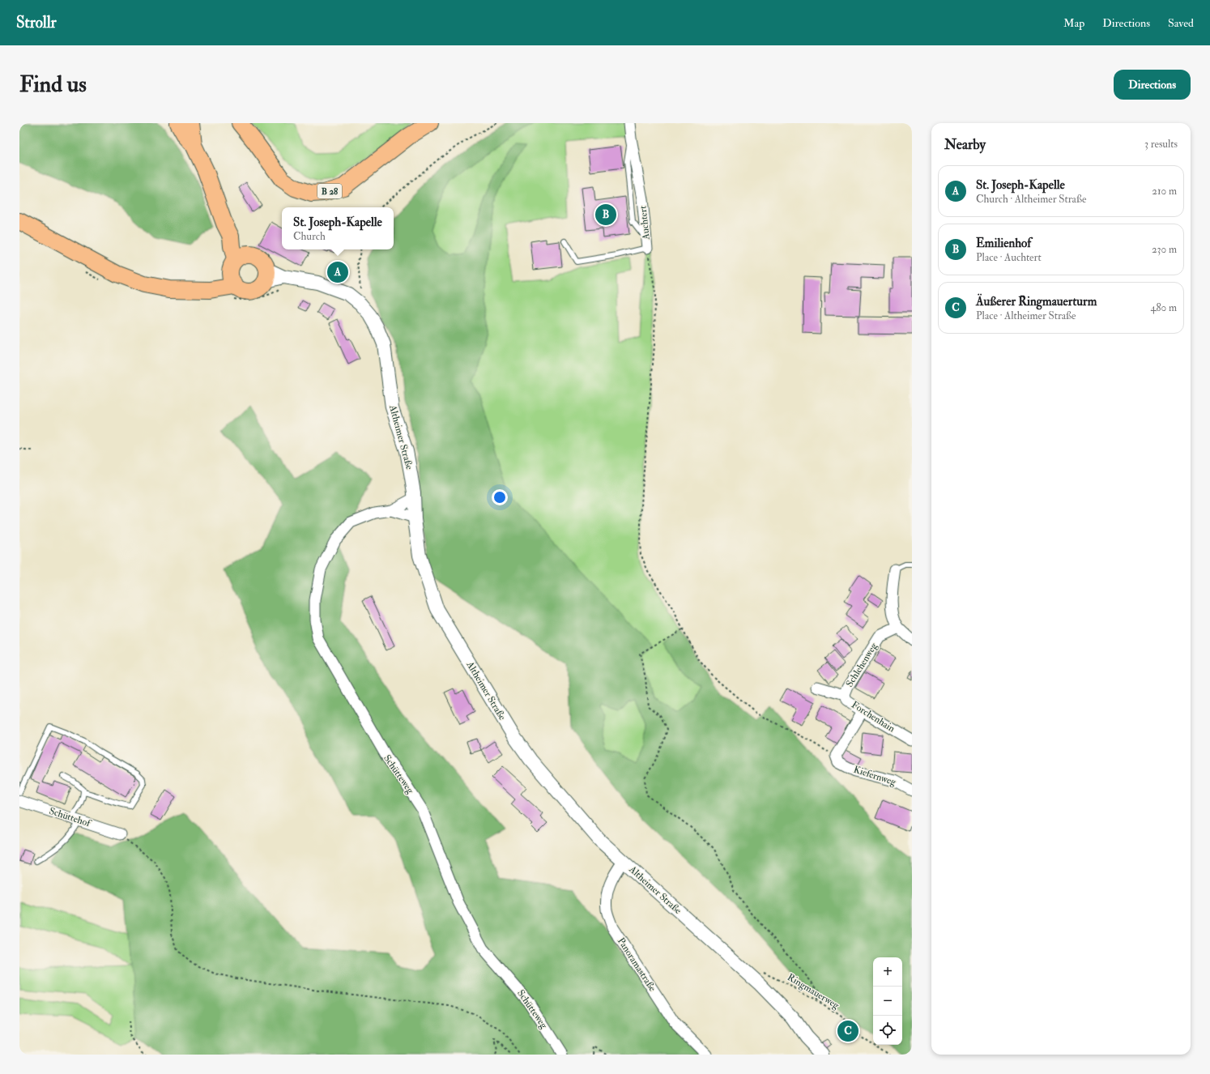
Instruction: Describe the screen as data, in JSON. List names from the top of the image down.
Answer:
{
  "streets": {
    "main road": ["B 28"],
    "street": [
      "Auchtert",
      "Altheimer Straße",
      "Schlehenweg",
      "Forchenhain",
      "Schütteweg",
      "Kiefernweg",
      "Schüttehof",
      "Panoramastraße"
    ],
    "path": ["Ringmauerweg"]
  },
  "crossings": [
    ["Altheimer Straße", "Schütteweg"],
    ["Altheimer Straße", "Panoramastraße"],
    ["Schlehenweg", "Forchenhain"]
  ],
  "page": {
    "header": "Strollr",
    "nav": ["Map", "Directions", "Saved"],
    "buttons": "Directions",
    "title": "Find us",
    "heading": ["Nearby", "3 results"],
    "list": [
      {
        "mark": "A",
        "name": "St. Joseph-Kapelle",
        "note": "Church · Altheimer Straße",
        "value": "210 m"
      },
      {
        "mark": "B",
        "name": "Emilienhof",
        "note": "Place · Auchtert",
        "value": "230 m"
      },
      {
        "mark": "C",
        "name": "Äußerer Ringmauerturm",
        "note": "Place · Altheimer Straße",
        "value": "480 m"
      }
    ],
    "pins": ["B", "A", "C"],
    "popup": ["St. Joseph-Kapelle", "Church"],
    "map_buttons": ["+", "−"]
  }
}
